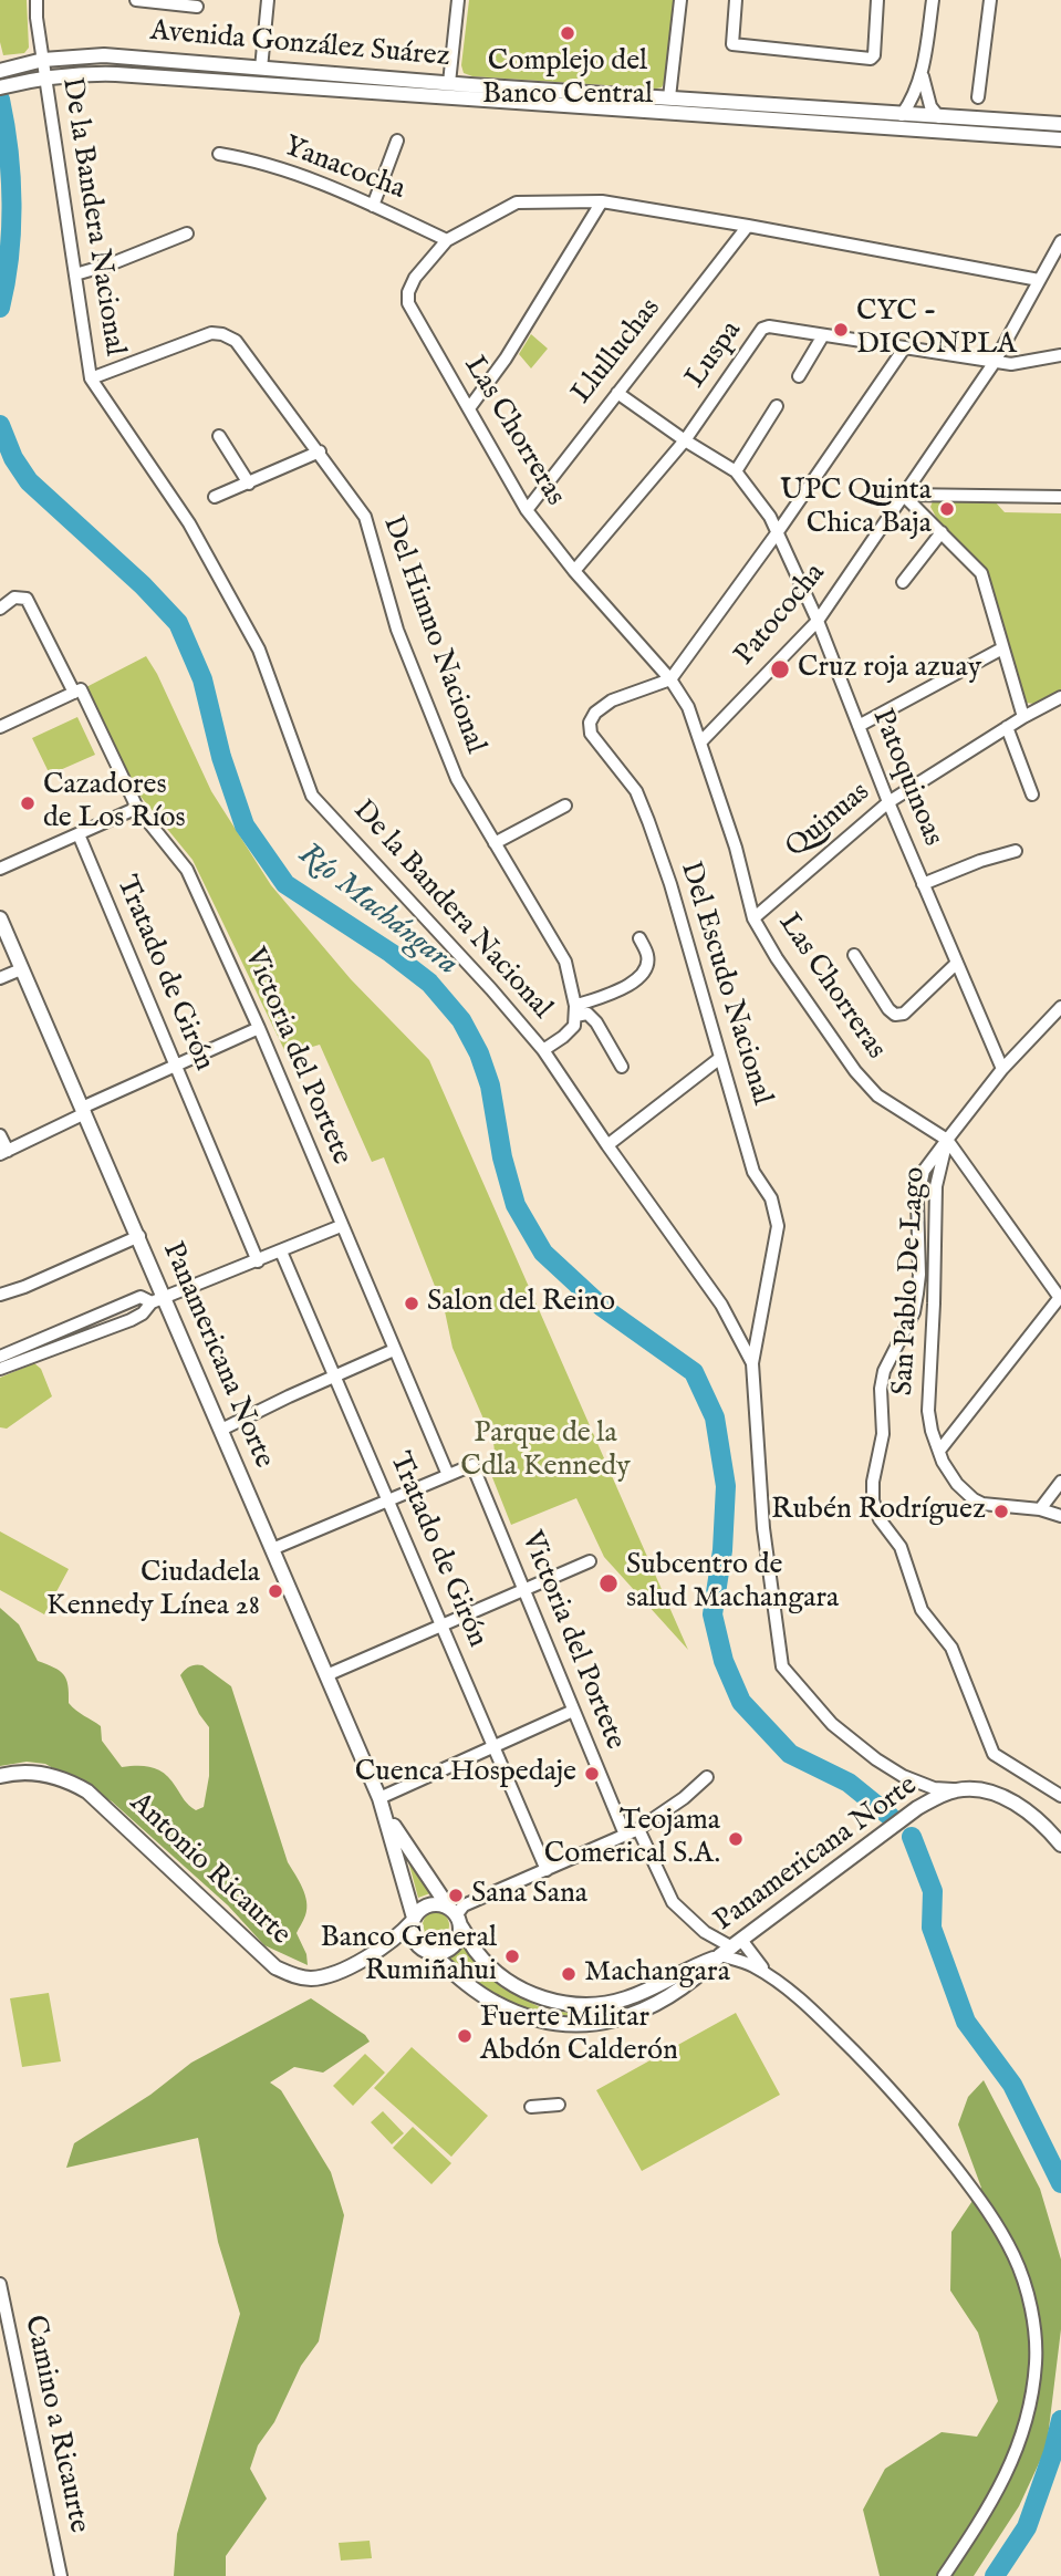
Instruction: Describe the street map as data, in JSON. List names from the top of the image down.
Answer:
{
  "streets": {
    "main road": ["Avenida González Suárez", "Panamericana Norte", "Antonio Ricaurte"],
    "street": [
      "Yanacocha",
      "De la Bandera Nacional",
      "Llulluchas",
      "Luspa",
      "Las Chorreras",
      "Patococha",
      "Del Himno Nacional",
      "Patoquinoas",
      "Quinuas",
      "Tratado de Girón",
      "Del Escudo Nacional",
      "Victoria del Portete",
      "San Pablo De Lago",
      "Camino a Ricaurte"
    ]
  },
  "crossings": [
    ["Avenida González Suárez", "De la Bandera Nacional"],
    ["Yanacocha", "Las Chorreras"],
    ["De la Bandera Nacional", "Del Himno Nacional"],
    ["De la Bandera Nacional", "Del Escudo Nacional"],
    ["De la Bandera Nacional", "Panamericana Norte"],
    ["Llulluchas", "Las Chorreras"],
    ["Llulluchas", "Patoquinoas"],
    ["Luspa", "Las Chorreras"],
    ["Luspa", "Patococha"],
    ["Luspa", "Patoquinoas"],
    ["Las Chorreras", "Patococha"],
    ["Las Chorreras", "Quinuas"],
    ["Las Chorreras", "Del Escudo Nacional"],
    ["Las Chorreras", "San Pablo De Lago"],
    ["Patococha", "Patoquinoas"],
    ["Patoquinoas", "Quinuas"],
    ["Patoquinoas", "San Pablo De Lago"],
    ["Panamericana Norte", "Antonio Ricaurte"]
  ],
  "water": ["Río Machángara"],
  "parks": ["Parque de la Cdla Kennedy"],
  "places": [
    "Complejo del Banco Central",
    "CYC - DICONPLA",
    "UPC Quinta Chica Baja",
    "Cruz roja azuay",
    "Cazadores de Los Ríos",
    "Salon del Reino",
    "Rubén Rodríguez",
    "Subcentro de salud Machangara",
    "Ciudadela Kennedy Línea 28",
    "Cuenca Hospedaje",
    "Teojama Comerical S.A.",
    "Sana Sana",
    "Banco General Rumiñahui",
    "Machangara",
    "Fuerte Militar Abdón Calderón"
  ]
}
